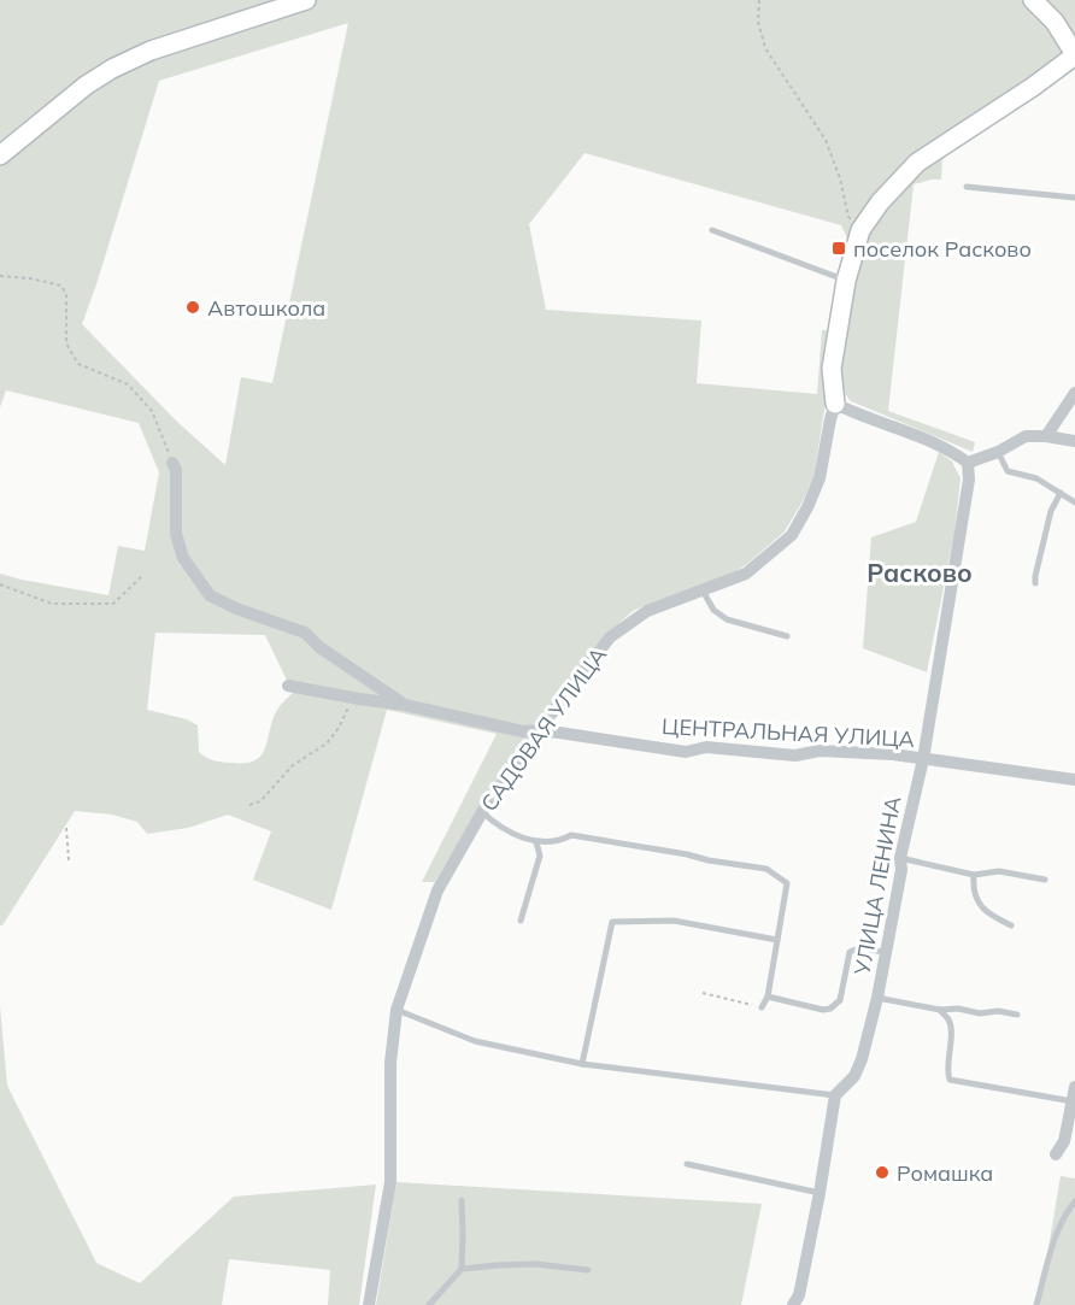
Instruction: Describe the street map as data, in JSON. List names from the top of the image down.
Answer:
{
  "streets": {
    "street": ["САДОВАЯ УЛИЦА", "ЦЕНТРАЛЬНАЯ УЛИЦА", "УЛИЦА ЛЕНИНА"]
  },
  "crossings": [
    ["САДОВАЯ УЛИЦА", "ЦЕНТРАЛЬНАЯ УЛИЦА"],
    ["ЦЕНТРАЛЬНАЯ УЛИЦА", "УЛИЦА ЛЕНИНА"]
  ],
  "districts": ["Расково"],
  "places": {
    "transit": ["поселок Расково"],
    "other": ["Автошкола", "Ромашка"]
  }
}
